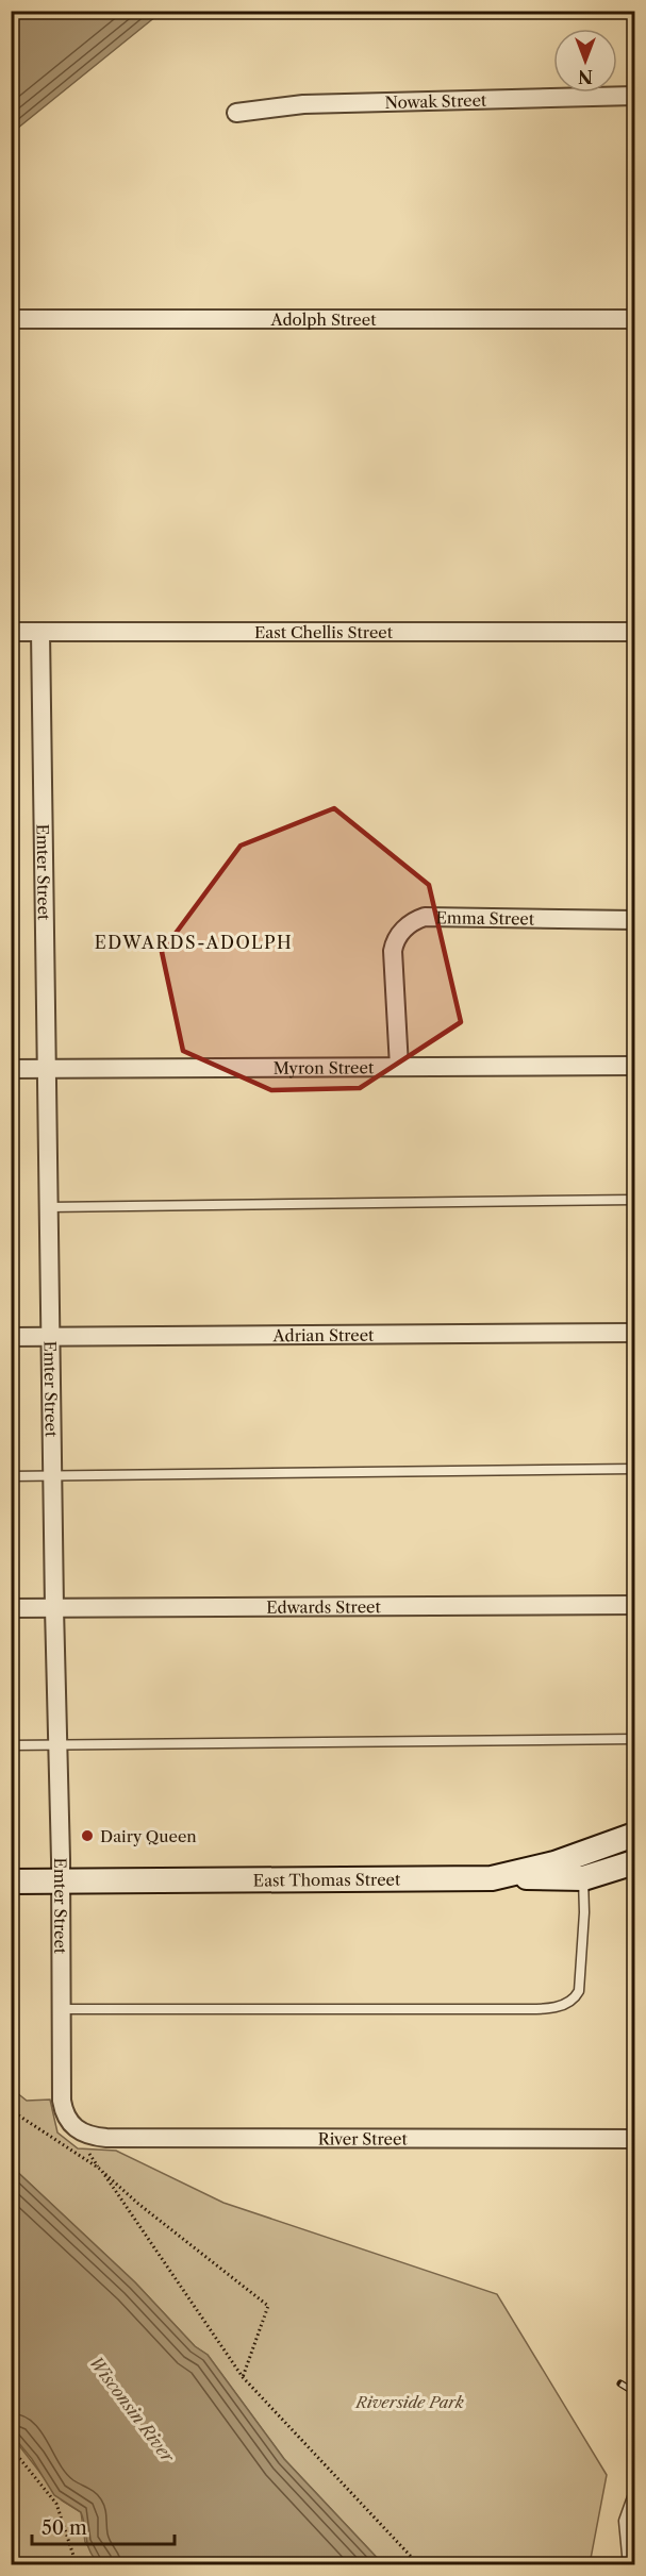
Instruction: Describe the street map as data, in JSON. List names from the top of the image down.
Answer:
{
  "streets": {
    "main road": ["East Thomas Street"],
    "street": [
      "Nowak Street",
      "Adolph Street",
      "East Chellis Street",
      "Emter Street",
      "Emma Street",
      "Myron Street",
      "Adrian Street",
      "Edwards Street",
      "River Street"
    ]
  },
  "crossings": [
    ["East Chellis Street", "Emter Street"],
    ["Emter Street", "Myron Street"],
    ["Emter Street", "Adrian Street"],
    ["Emter Street", "Edwards Street"],
    ["Emter Street", "East Thomas Street"],
    ["Emter Street", "River Street"],
    ["Emma Street", "Myron Street"]
  ],
  "districts": ["EDWARDS-ADOLPH"],
  "water": ["Wisconsin River"],
  "parks": ["Riverside Park"],
  "places": ["Dairy Queen"],
  "scale_bar": "50 m",
  "north": "bottom"
}
